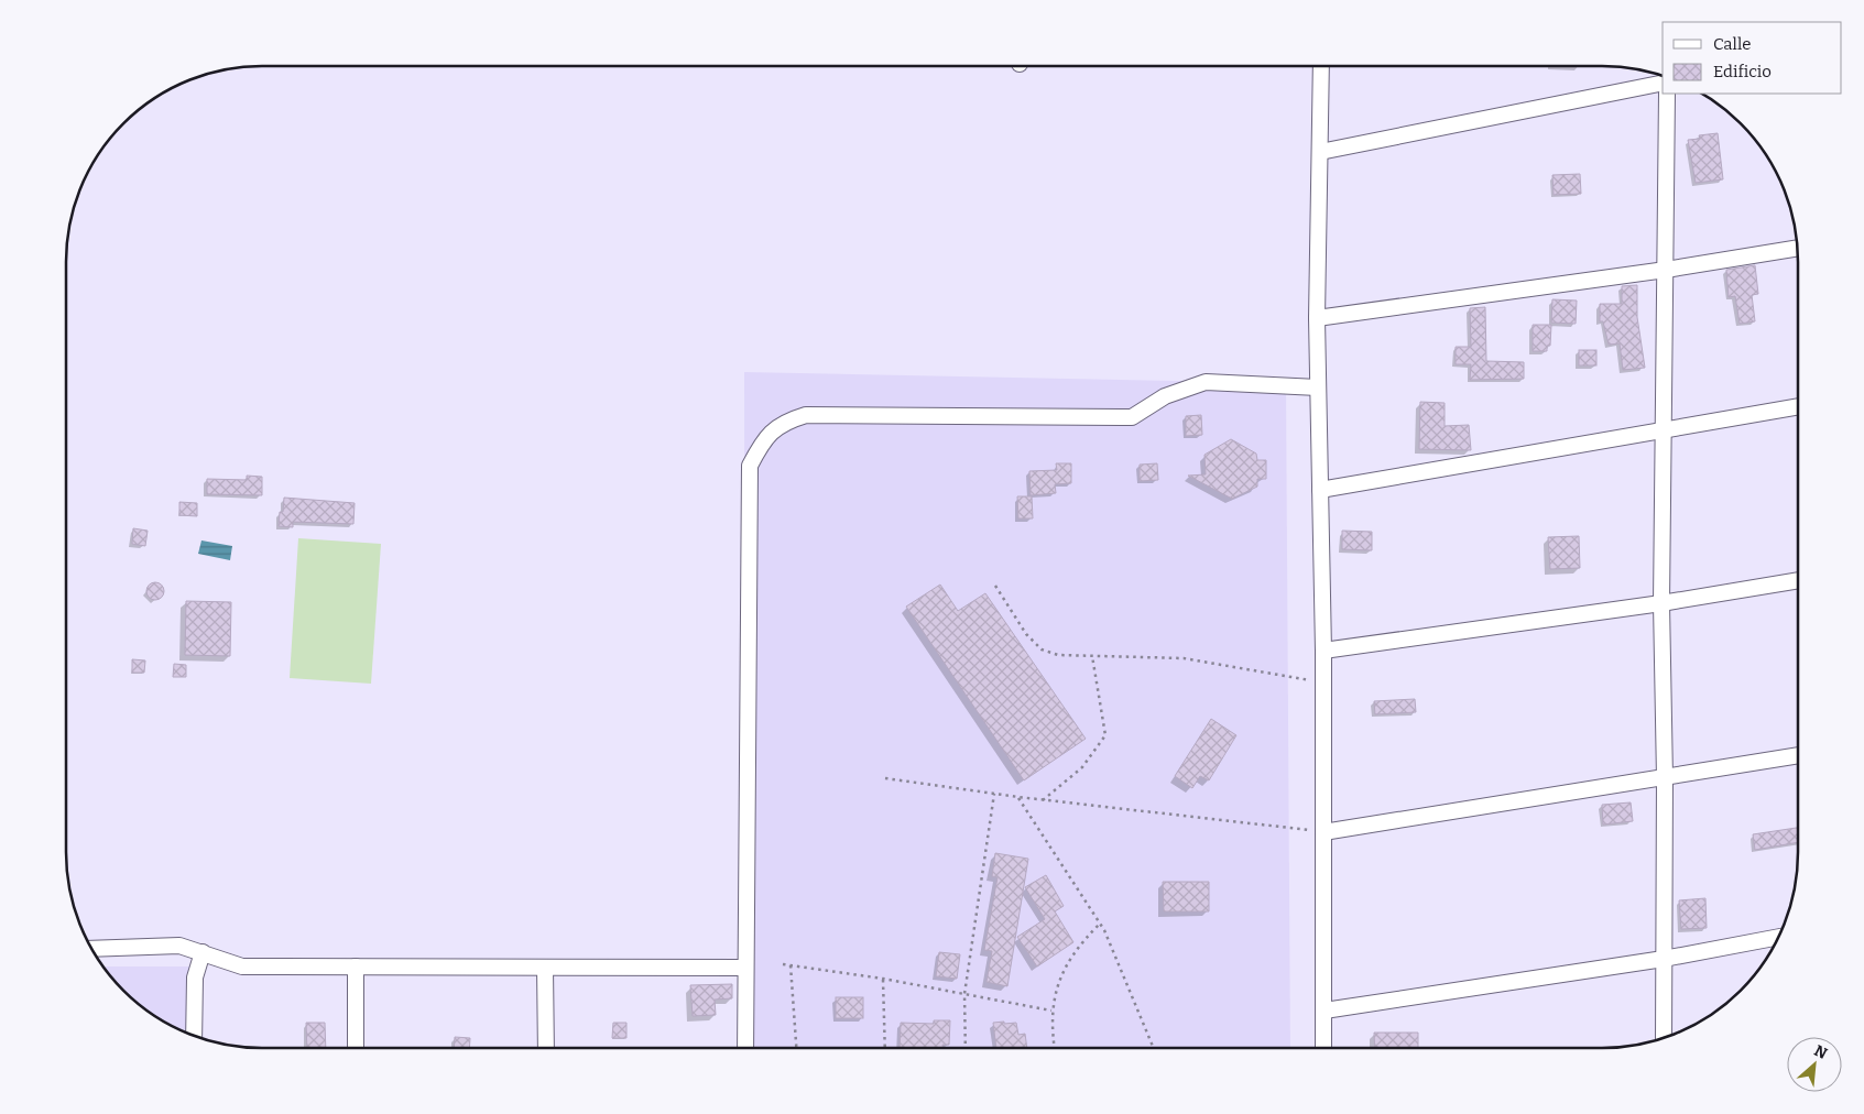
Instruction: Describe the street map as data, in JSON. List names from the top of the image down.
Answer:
{
  "legend": ["Calle", "Edificio"],
  "north": "top right"
}
